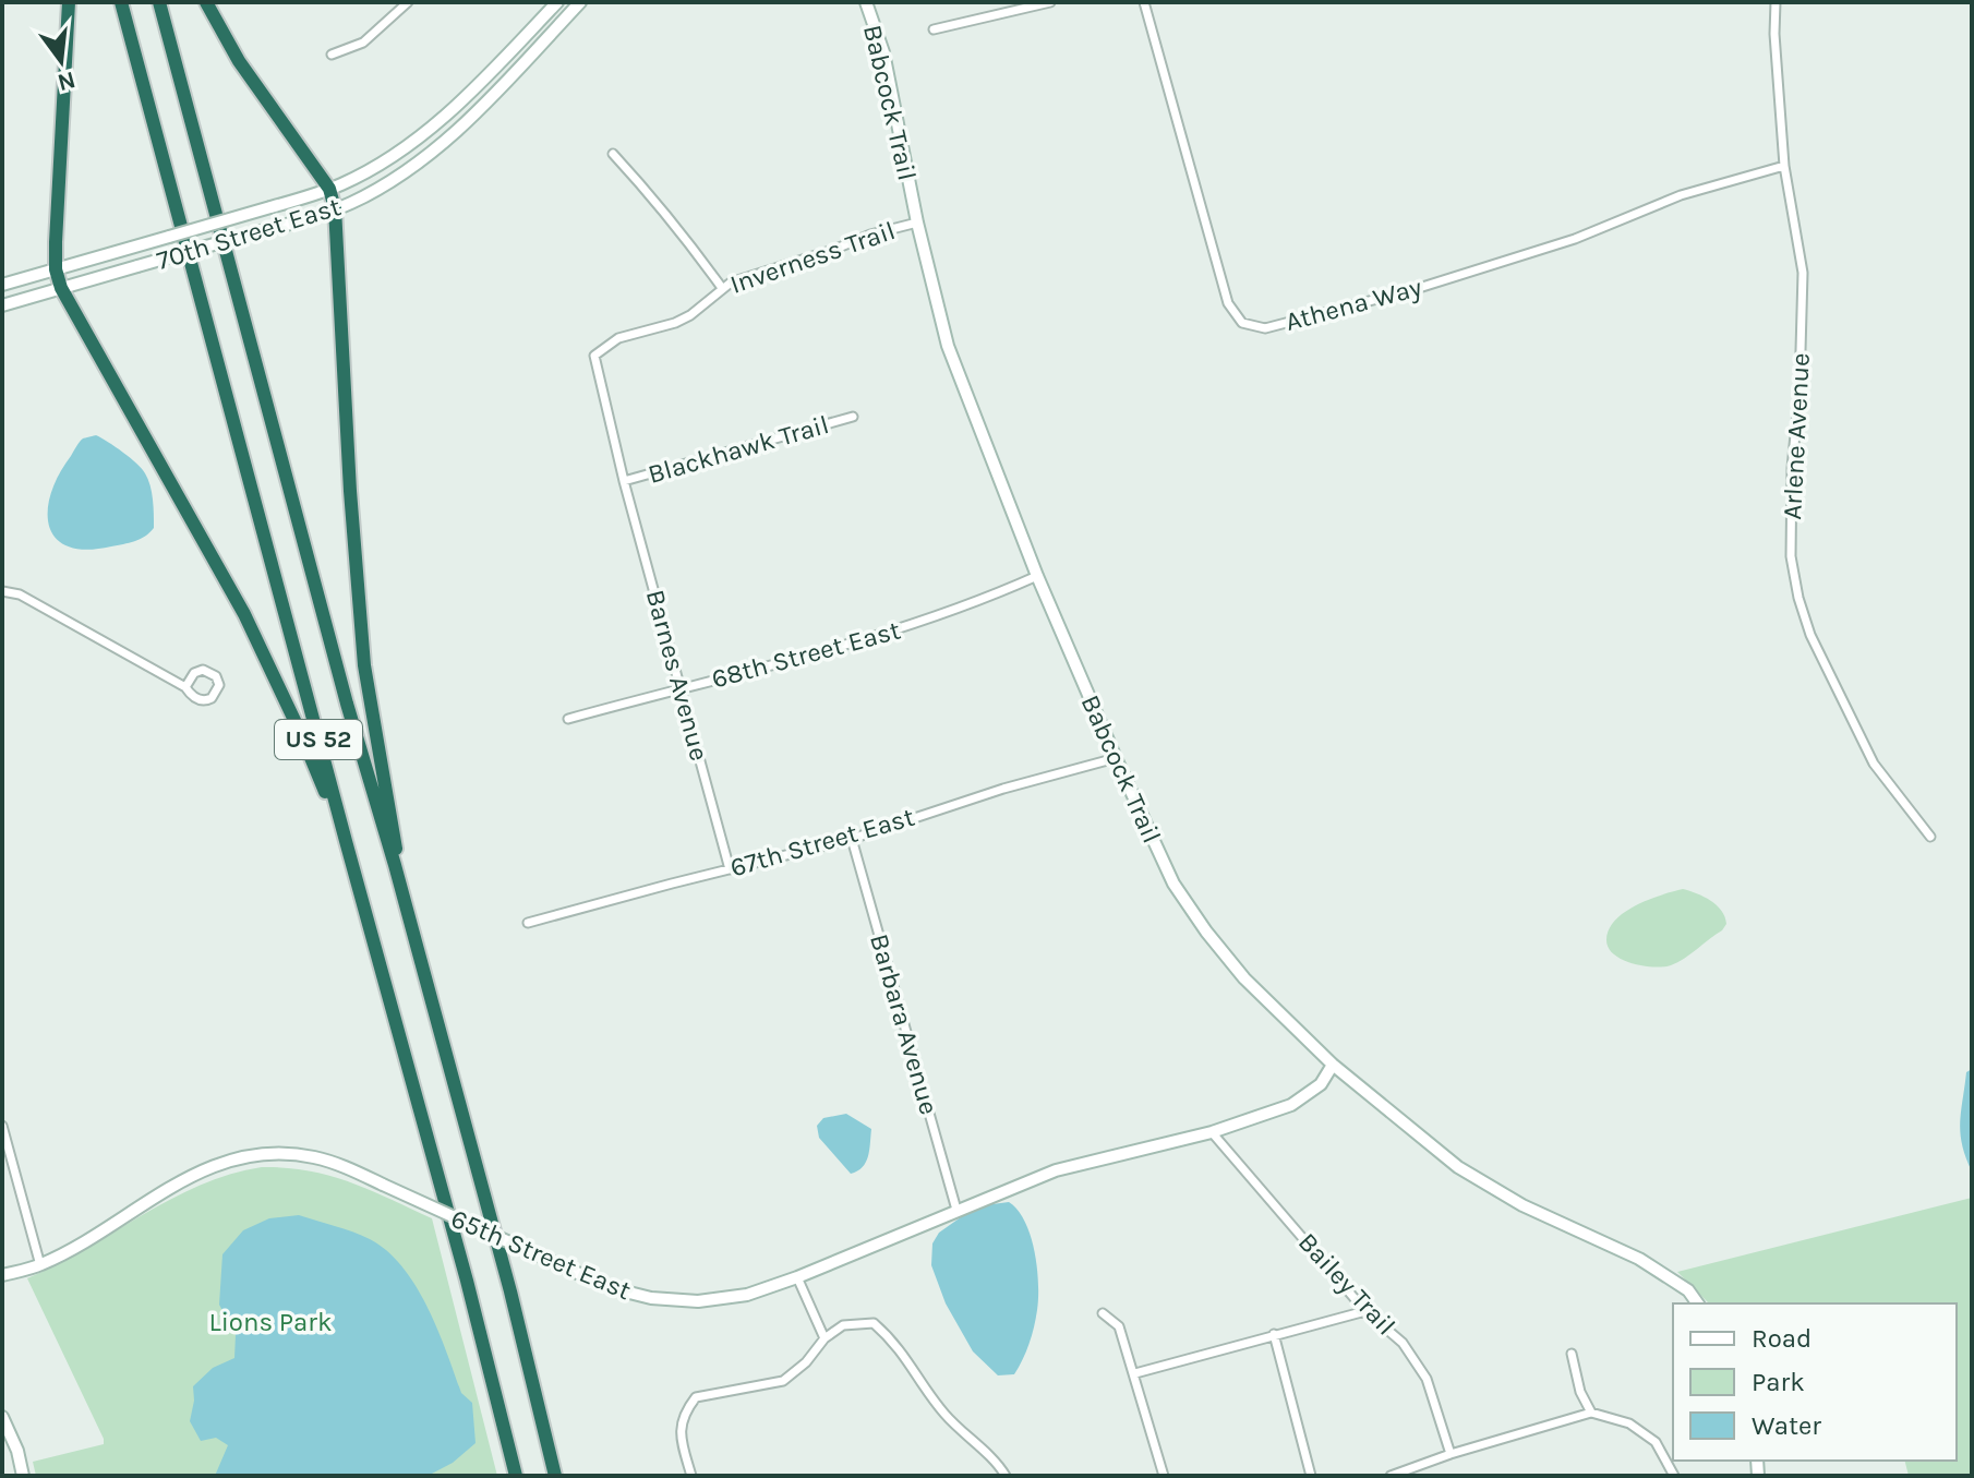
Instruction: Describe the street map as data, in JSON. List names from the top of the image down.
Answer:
{
  "streets": {
    "highway": ["US 52"],
    "street": [
      "Babcock Trail",
      "70th Street East",
      "Inverness Trail",
      "Athena Way",
      "Arlene Avenue",
      "Blackhawk Trail",
      "68th Street East",
      "Barnes Avenue",
      "67th Street East",
      "Barbara Avenue",
      "65th Street East",
      "Bailey Trail"
    ]
  },
  "crossings": [
    ["Babcock Trail", "Inverness Trail"],
    ["Babcock Trail", "68th Street East"],
    ["Babcock Trail", "67th Street East"],
    ["Babcock Trail", "65th Street East"],
    ["Inverness Trail", "Blackhawk Trail"],
    ["Inverness Trail", "Barnes Avenue"],
    ["Athena Way", "Arlene Avenue"],
    ["Blackhawk Trail", "Barnes Avenue"],
    ["68th Street East", "Barnes Avenue"],
    ["Barnes Avenue", "67th Street East"],
    ["67th Street East", "Barbara Avenue"],
    ["Barbara Avenue", "65th Street East"],
    ["65th Street East", "Bailey Trail"]
  ],
  "parks": ["Lions Park"],
  "legend": ["Road", "Park", "Water"],
  "north": "bottom"
}
